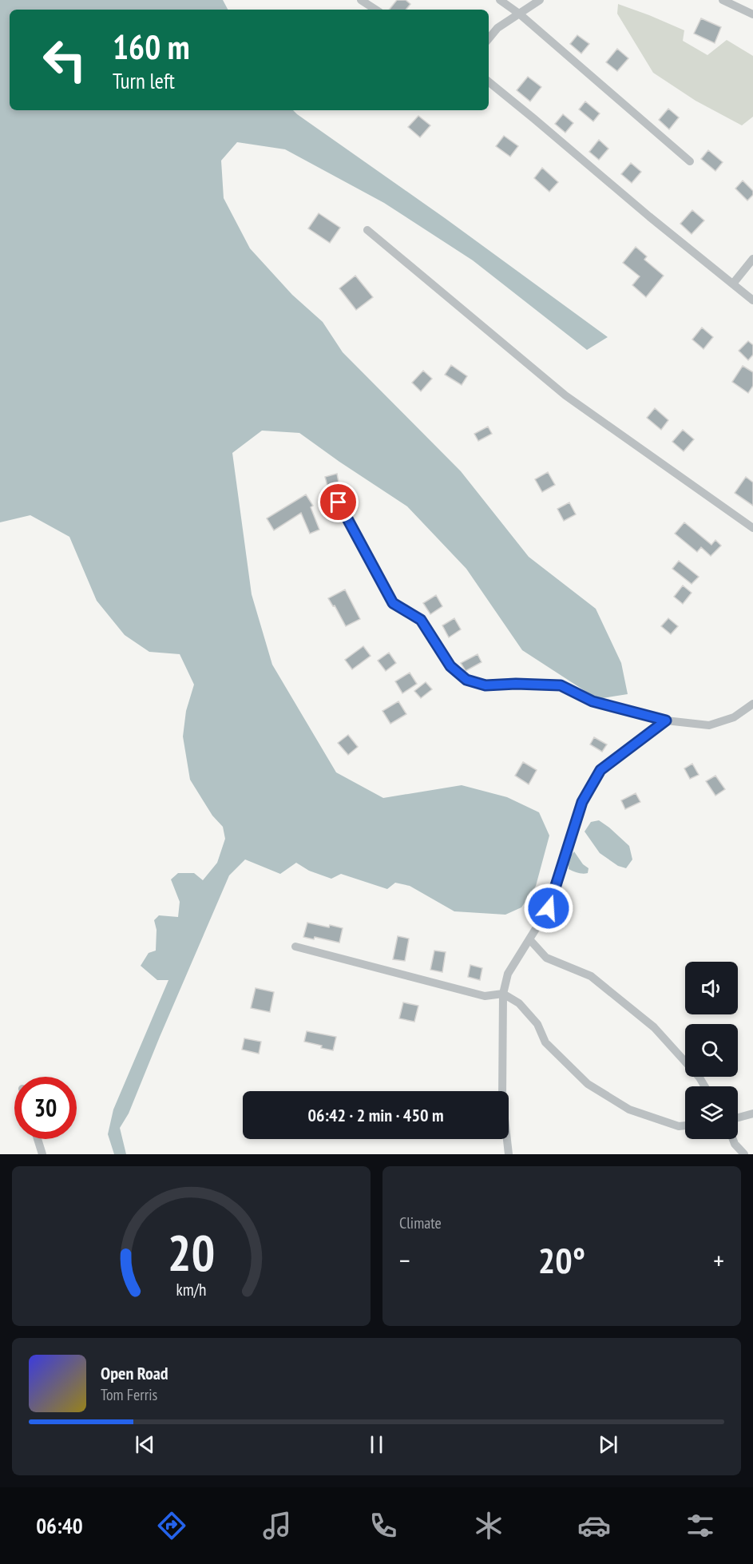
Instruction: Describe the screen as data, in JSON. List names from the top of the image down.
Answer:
{
  "page": {
    "turn": ["160 m", "Turn left"],
    "limit": "30",
    "trip": "06:42 · 2 min · 450 m",
    "tile": "Climate",
    "heat": ["−", "20°", "+"],
    "song": ["Open Road", "Tom Ferris"],
    "tabs": "06:40",
    "gauge": ["20", "km/h"]
  }
}
